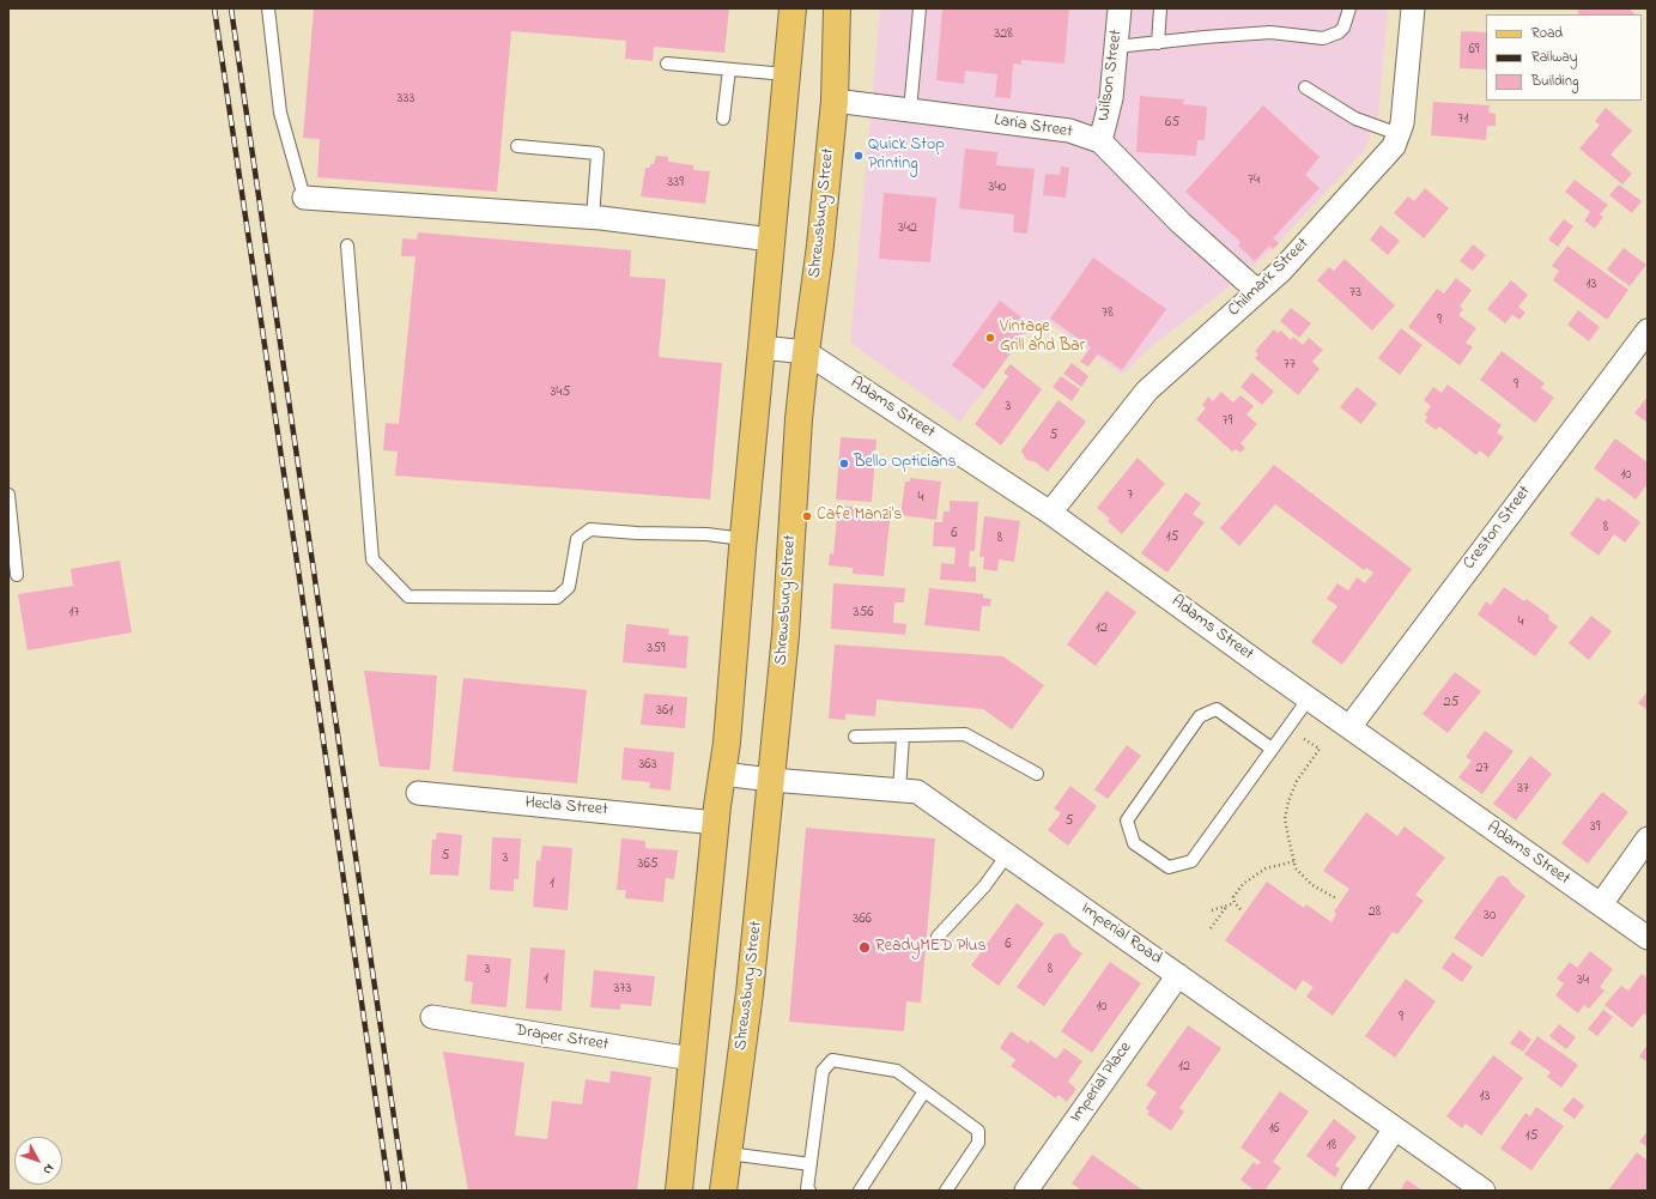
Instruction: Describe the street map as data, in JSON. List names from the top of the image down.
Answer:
{
  "streets": {
    "main road": ["Shrewsbury Street"],
    "street": [
      "Wilson Street",
      "Laria Street",
      "Chilmark Street",
      "Adams Street",
      "Creston Street",
      "Hecla Street",
      "Imperial Road",
      "Draper Street",
      "Imperial Place"
    ]
  },
  "crossings": [
    ["Wilson Street", "Laria Street"],
    ["Laria Street", "Shrewsbury Street"],
    ["Laria Street", "Chilmark Street"],
    ["Shrewsbury Street", "Adams Street"],
    ["Shrewsbury Street", "Imperial Road"],
    ["Chilmark Street", "Adams Street"],
    ["Adams Street", "Creston Street"],
    ["Imperial Road", "Imperial Place"]
  ],
  "places": [
    "Quick Stop Printing",
    "Vintage Grill and Bar",
    "Bello Opticians",
    "Cafe Manzi's",
    "ReadyMED Plus"
  ],
  "house_numbers": [
    "328",
    "69",
    "333",
    "71",
    "65",
    "74",
    "339",
    "340",
    "342",
    "13",
    "73",
    "78",
    "9",
    "77",
    "9",
    "345",
    "3",
    "79",
    "5",
    "10",
    "7",
    "4",
    "8",
    "6",
    "15",
    "8",
    "17",
    "356",
    "4",
    "12",
    "359",
    "25",
    "361",
    "363",
    "27",
    "37",
    "5",
    "39",
    "5",
    "3",
    "365",
    "1",
    "28",
    "30",
    "366",
    "6",
    "3",
    "8",
    "1",
    "34",
    "373",
    "10",
    "9",
    "12",
    "13",
    "16",
    "15",
    "18"
  ],
  "legend": ["Road", "Railway", "Building"],
  "north": "bottom right"
}
